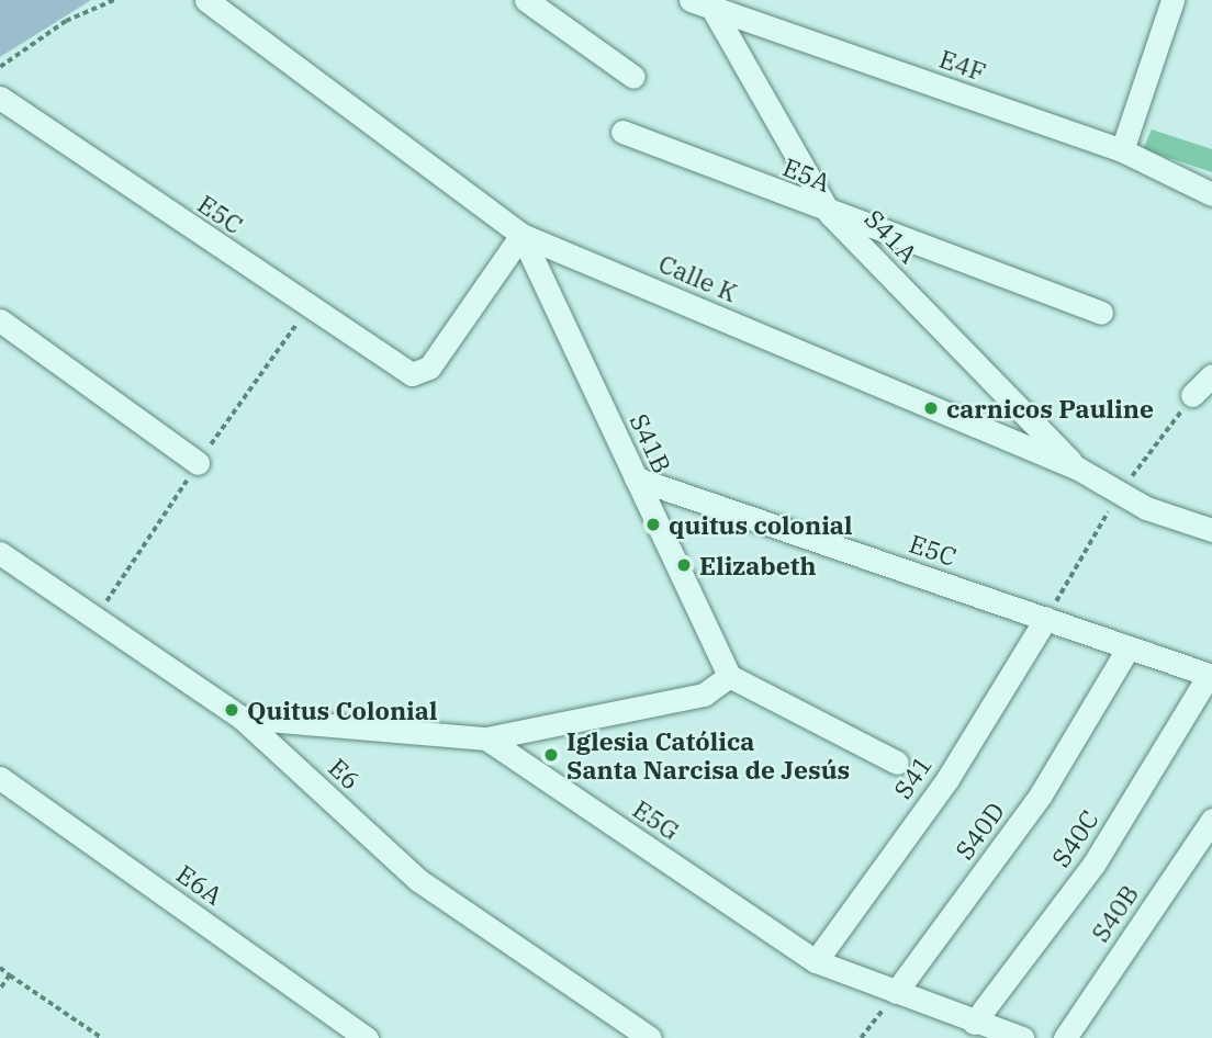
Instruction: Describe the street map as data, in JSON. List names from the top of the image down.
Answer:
{
  "streets": {
    "street": [
      "E4F",
      "E5A",
      "E5C",
      "S41A",
      "Calle K",
      "S41B",
      "E6",
      "S41",
      "E5G",
      "S40D",
      "S40C",
      "E6A",
      "S40B"
    ]
  },
  "crossings": [
    ["E4F", "S41A"],
    ["E5A", "S41A"],
    ["E5C", "Calle K"],
    ["E5C", "S41B"],
    ["E5C", "S41"],
    ["E5C", "S40D"],
    ["E5C", "S40C"],
    ["S41A", "Calle K"],
    ["Calle K", "S41B"],
    ["E6", "E5G"],
    ["S41", "E5G"],
    ["E5G", "S40D"],
    ["E5G", "S40C"]
  ],
  "places": [
    "carnicos Pauline",
    "quitus colonial",
    "Elizabeth",
    "Quitus Colonial",
    "Iglesia Católica Santa Narcisa de Jesús"
  ]
}
